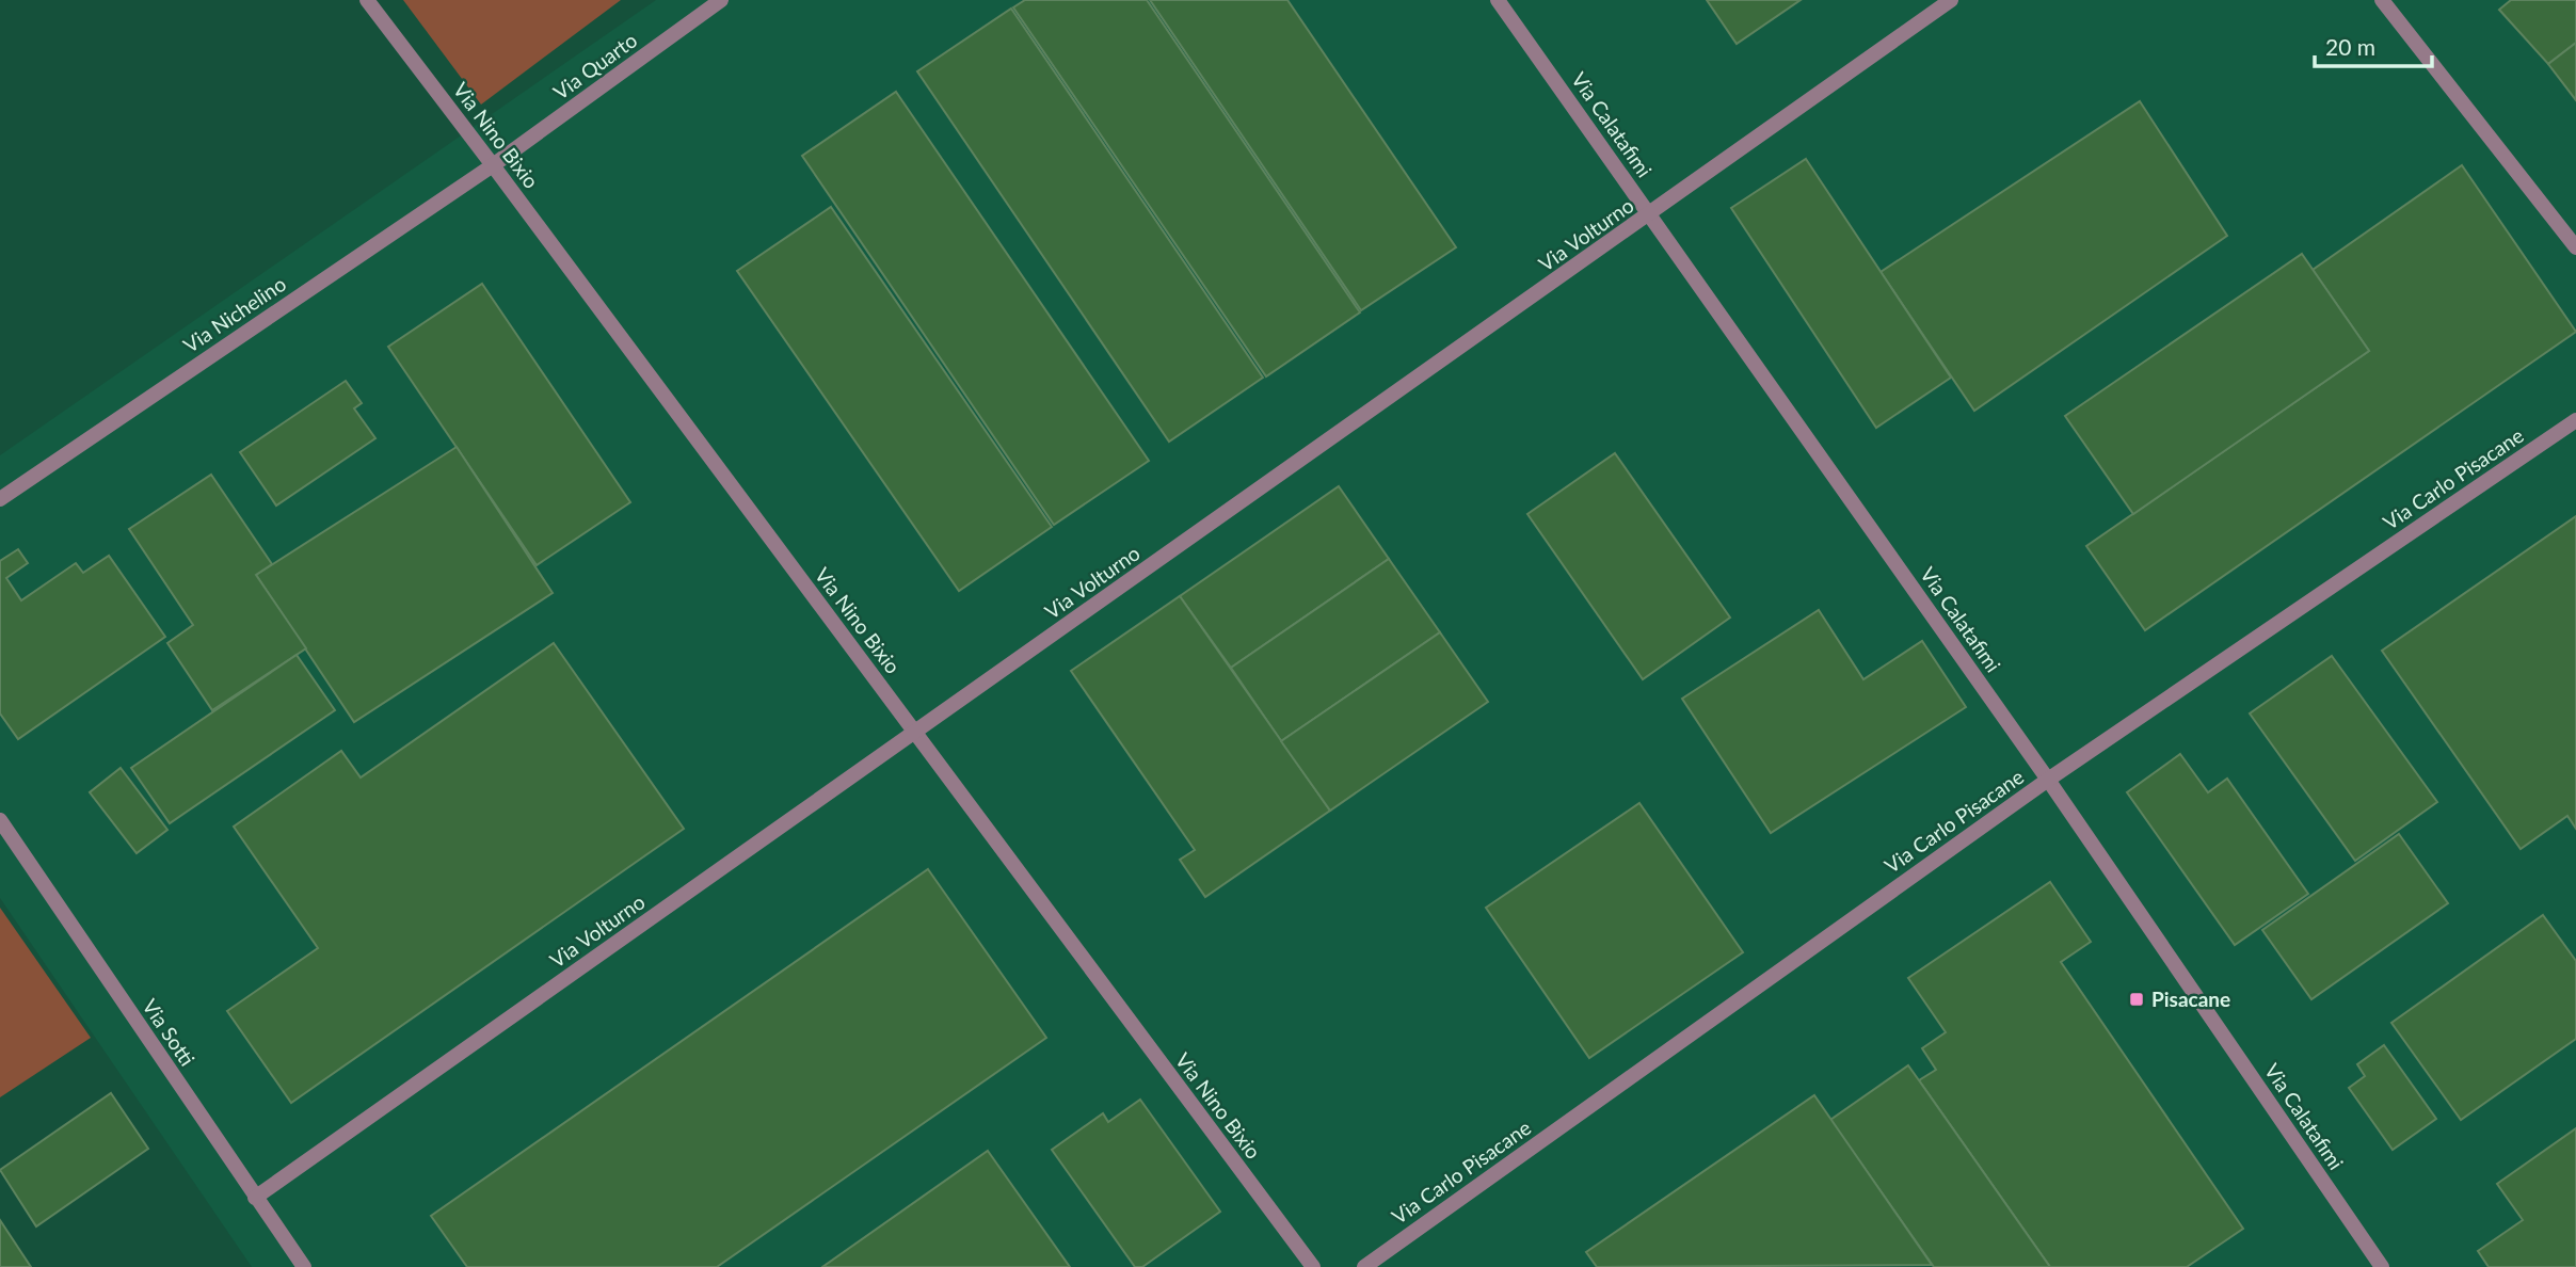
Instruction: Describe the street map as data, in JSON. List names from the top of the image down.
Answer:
{
  "streets": {
    "street": [
      "Via Quarto",
      "Via Calatafimi",
      "Via Nino Bixio",
      "Via Volturno",
      "Via Nichelino",
      "Via Carlo Pisacane",
      "Via Sotti"
    ]
  },
  "crossings": [
    ["Via Quarto", "Via Nino Bixio"],
    ["Via Quarto", "Via Nichelino"],
    ["Via Calatafimi", "Via Volturno"],
    ["Via Calatafimi", "Via Carlo Pisacane"],
    ["Via Nino Bixio", "Via Volturno"],
    ["Via Nino Bixio", "Via Nichelino"],
    ["Via Volturno", "Via Sotti"]
  ],
  "places": {
    "transit": ["Pisacane"]
  },
  "scale_bar": "20 m"
}
